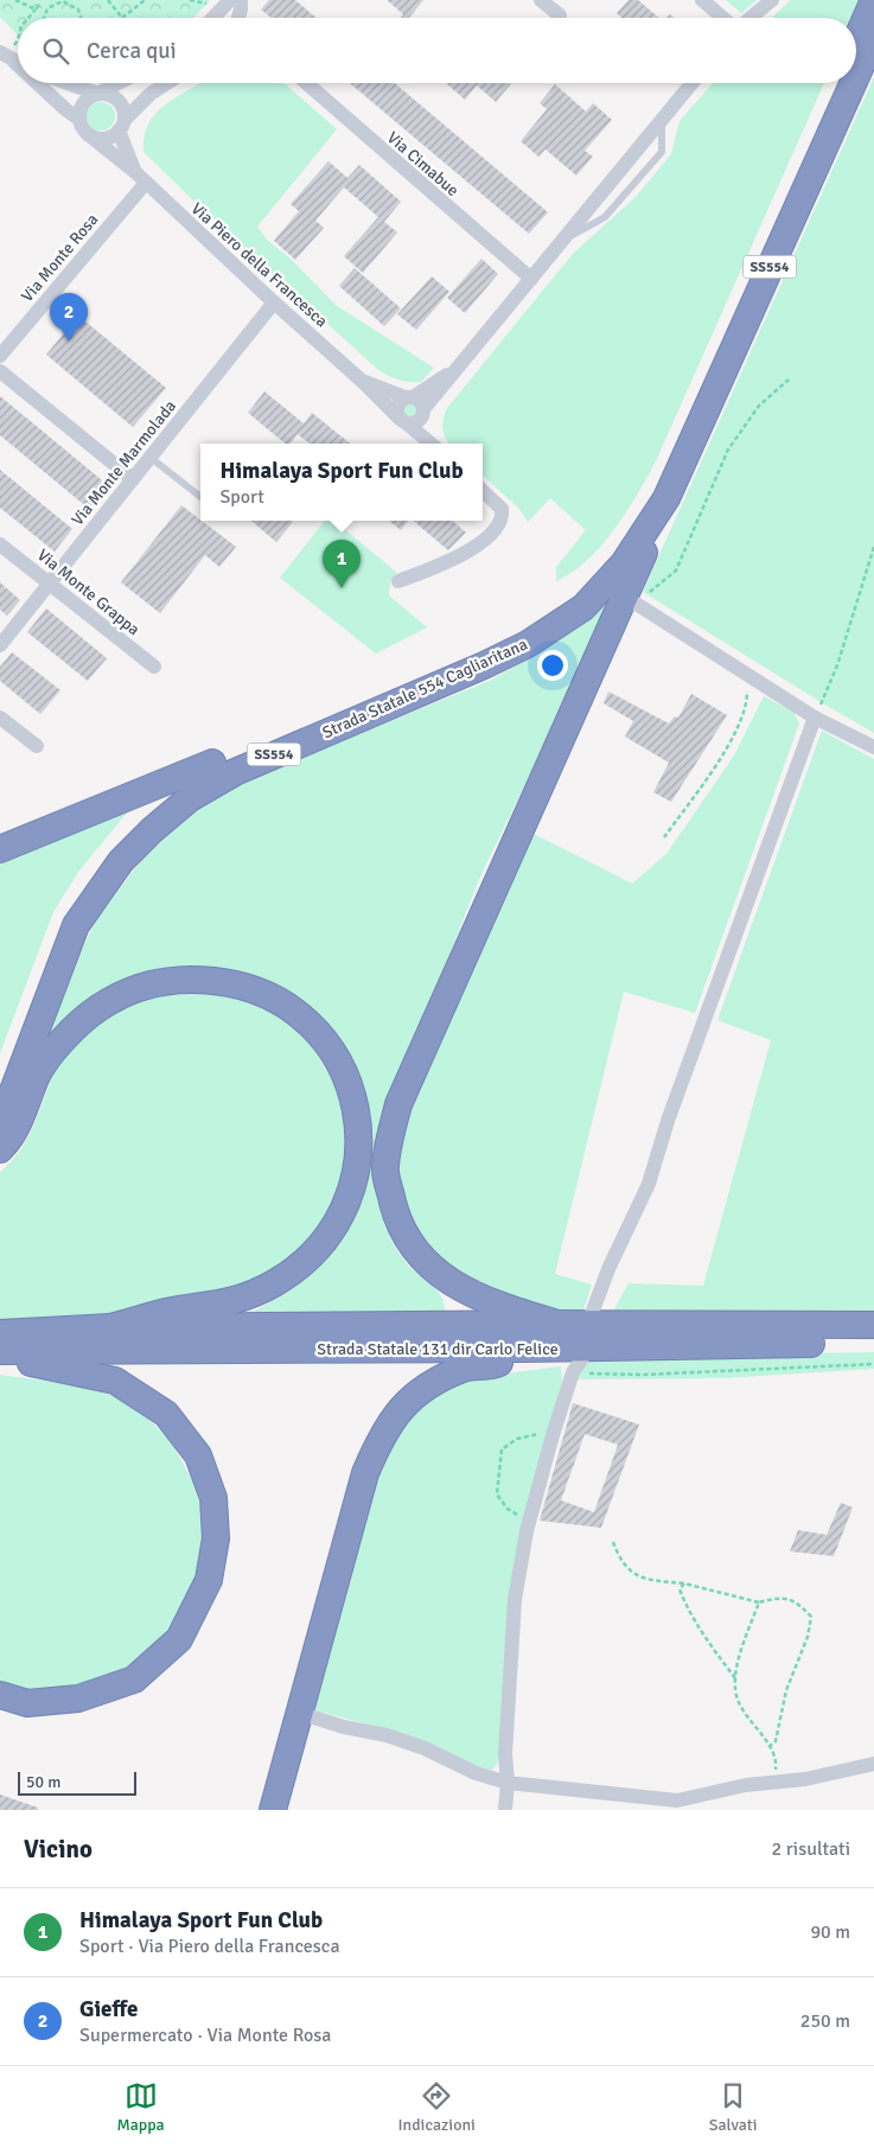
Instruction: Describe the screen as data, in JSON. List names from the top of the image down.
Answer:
{
  "streets": {
    "highway": ["SS554", "Strada Statale 554 Cagliaritana", "Strada Statale 131 dir Carlo Felice"],
    "street": [
      "Via Cimabue",
      "Via Monte Rosa",
      "Via Piero della Francesca",
      "Via Monte Marmolada",
      "Via Monte Grappa"
    ]
  },
  "crossings": [
    ["Via Monte Rosa", "Via Piero della Francesca"],
    ["Via Piero della Francesca", "Via Monte Marmolada"],
    ["Via Monte Marmolada", "Via Monte Grappa"]
  ],
  "scale_bar": "50 m",
  "page": {
    "search": "Cerca qui",
    "pins": ["2", "1"],
    "popup": ["Himalaya Sport Fun Club", "Sport"],
    "scale": "50 m",
    "heading": ["Vicino", "2 risultati"],
    "list": [
      {
        "mark": "1",
        "name": "Himalaya Sport Fun Club",
        "note": "Sport · Via Piero della Francesca",
        "value": "90 m"
      },
      {
        "mark": "2",
        "name": "Gieffe",
        "note": "Supermercato · Via Monte Rosa",
        "value": "250 m"
      }
    ],
    "nav": ["Mappa", "Indicazioni", "Salvati"]
  }
}
